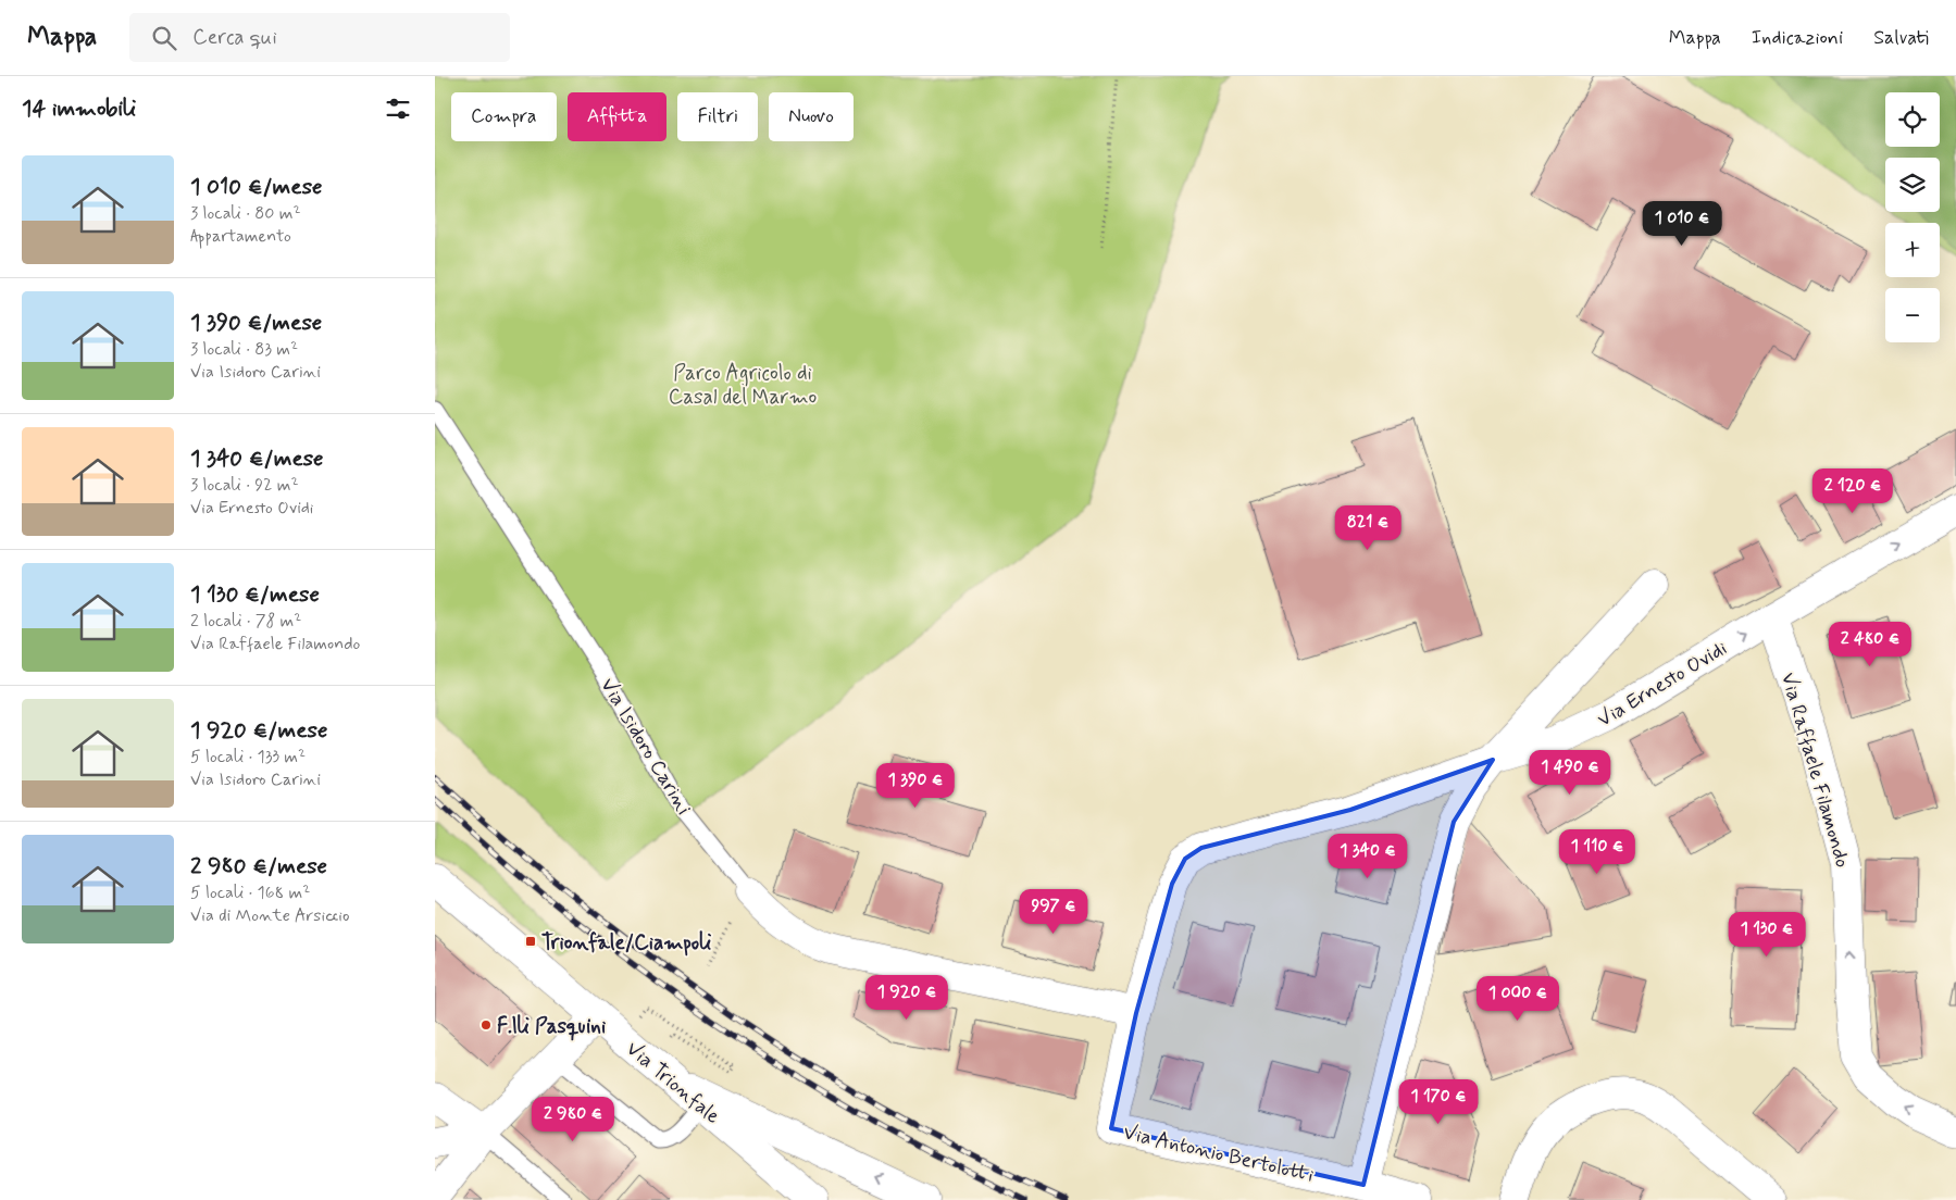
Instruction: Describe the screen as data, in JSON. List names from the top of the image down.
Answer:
{
  "streets": {
    "street": [
      "Via Ernesto Ovidi",
      "Via Isidoro Carini",
      "Via Raffaele Filamondo",
      "Via Trionfale",
      "Via Antonio Bertolotti"
    ]
  },
  "crossings": [
    ["Via Ernesto Ovidi", "Via Raffaele Filamondo"],
    ["Via Ernesto Ovidi", "Via Antonio Bertolotti"],
    ["Via Isidoro Carini", "Via Antonio Bertolotti"]
  ],
  "one_way": ["Via Raffaele Filamondo"],
  "parks": ["Parco Agricolo di Casal del Marmo"],
  "places": {
    "transit": ["Trionfale/Ciampoli"],
    "other": ["F.lli Pasquini"]
  },
  "page": {
    "header": "Mappa",
    "search": "Cerca qui",
    "nav": ["Mappa", "Indicazioni", "Salvati"],
    "heading": "14 immobili",
    "map_buttons": ["+", "−"],
    "chip": [
      "Compra",
      "Affitta",
      "Filtri",
      "Nuovo"
    ],
    "list": [
      {
        "name": "1 010 €/mese",
        "note": "3 locali · 80 m² · Appartamento"
      },
      {
        "name": "1 390 €/mese",
        "note": "3 locali · 83 m² · Via Isidoro Carini"
      },
      {
        "name": "1 340 €/mese",
        "note": "3 locali · 92 m² · Via Ernesto Ovidi"
      },
      {
        "name": "1 130 €/mese",
        "note": "2 locali · 78 m² · Via Raffaele Filamondo"
      },
      {
        "name": "1 920 €/mese",
        "note": "5 locali · 133 m² · Via Isidoro Carini"
      },
      {
        "name": "2 980 €/mese",
        "note": "5 locali · 168 m² · Via di Monte Arsiccio"
      }
    ],
    "price": [
      "1 010 €",
      "2 120 €",
      "821 €",
      "2 480 €",
      "1 490 €",
      "1 390 €",
      "1 110 €",
      "1 340 €",
      "997 €",
      "1 130 €",
      "1 920 €",
      "1 000 €",
      "1 170 €",
      "2 980 €"
    ]
  }
}
